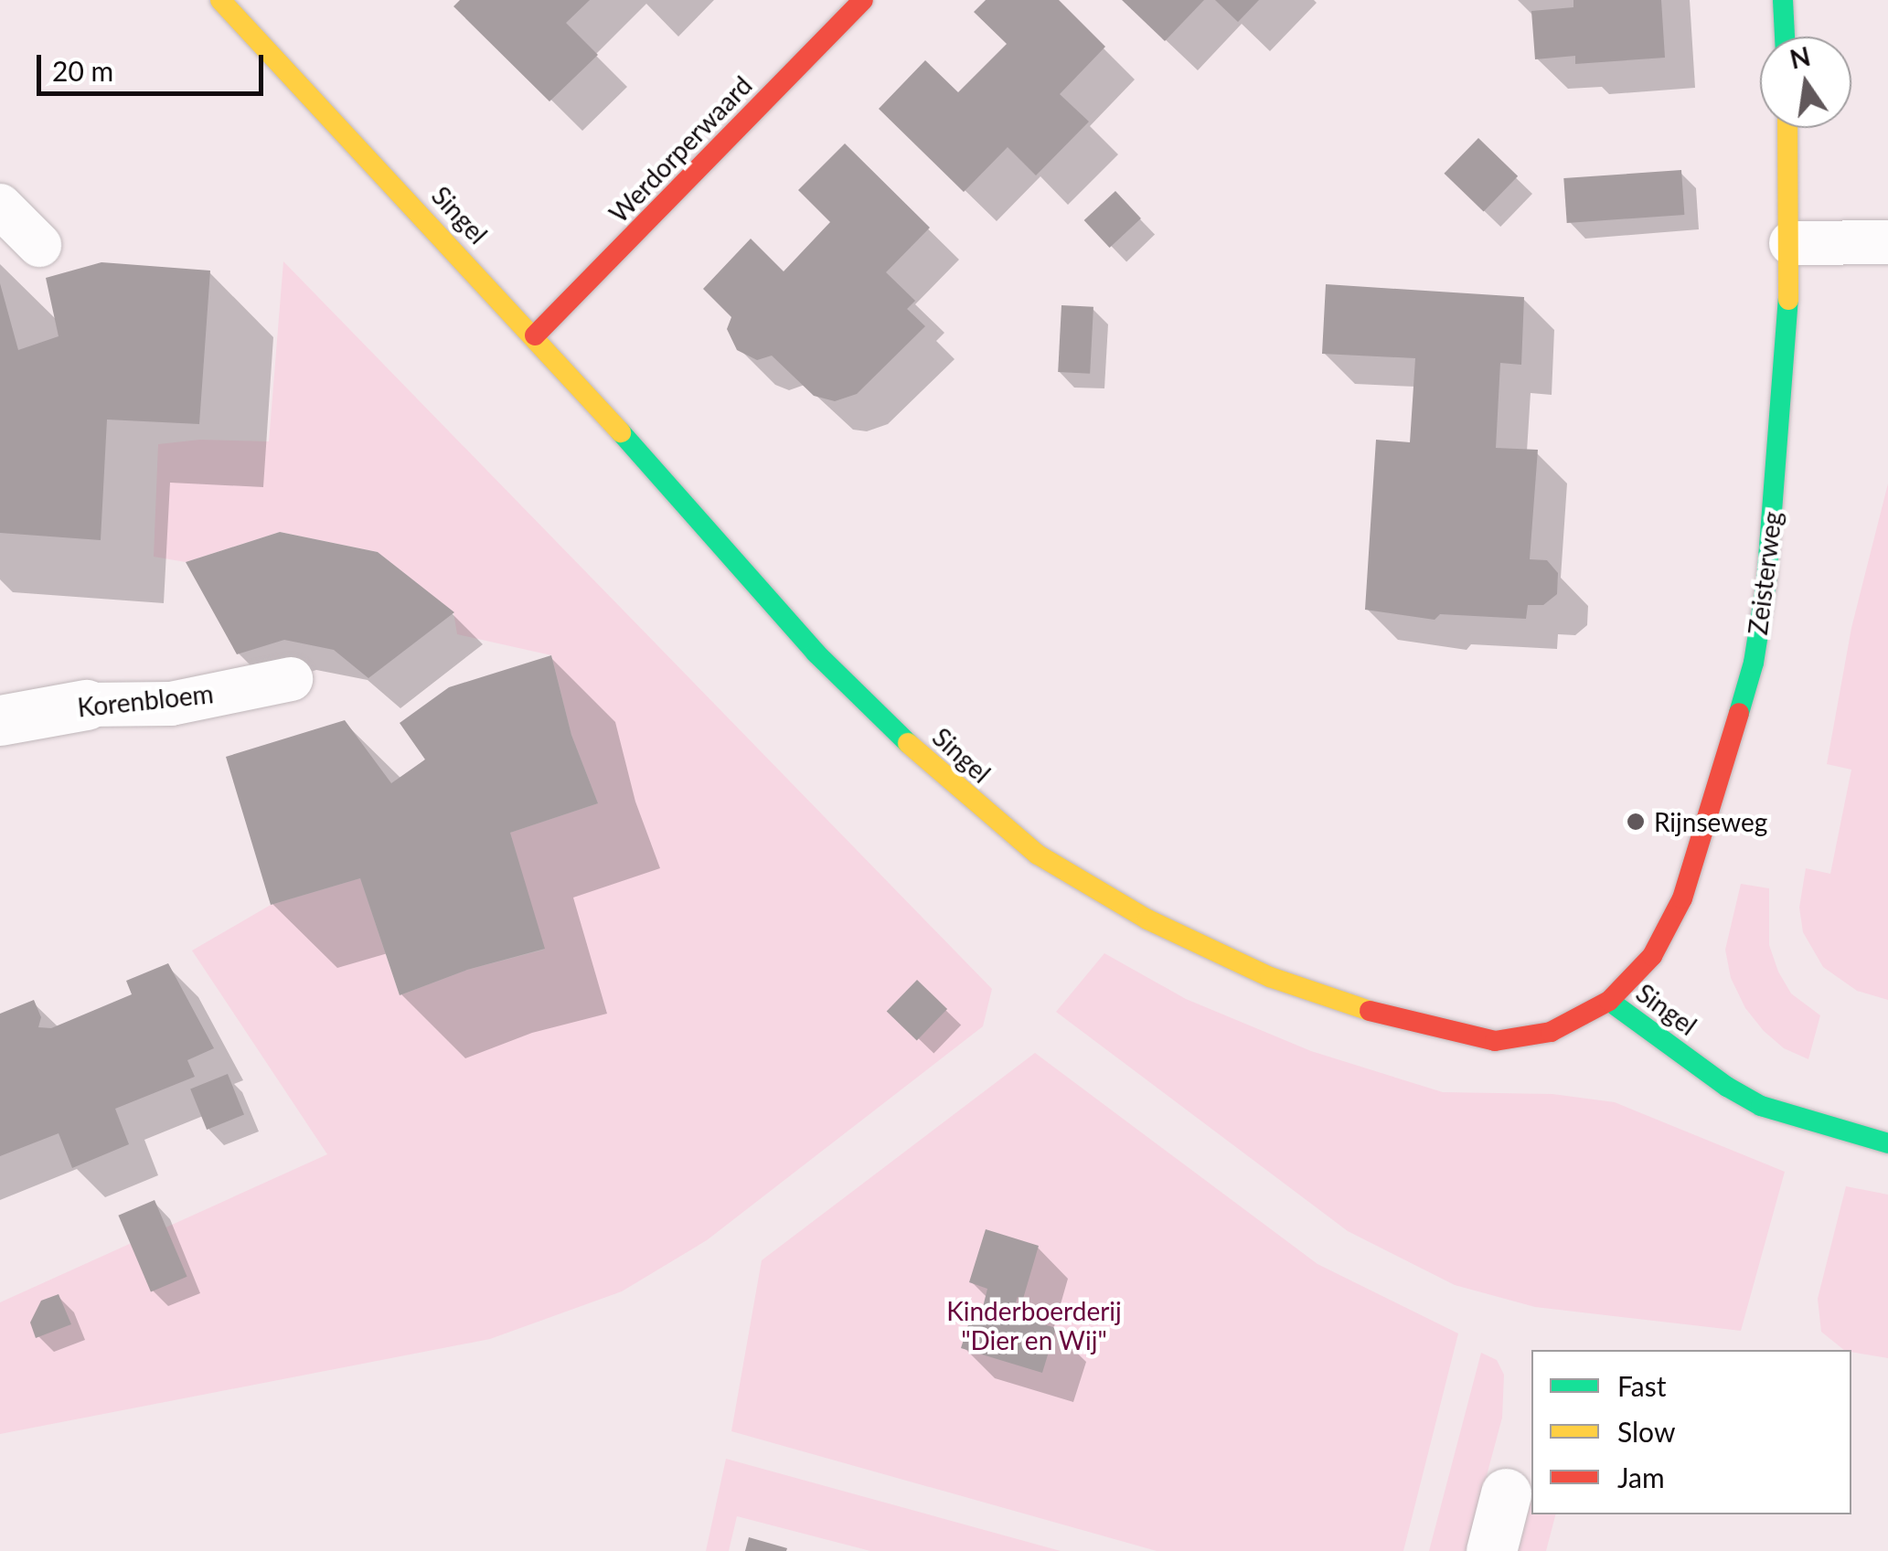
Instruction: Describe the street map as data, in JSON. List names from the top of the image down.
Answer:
{
  "streets": {
    "street": [
      "Werdorperwaard",
      "Singel",
      "Zeisterweg",
      "Korenbloem"
    ]
  },
  "crossings": [
    ["Werdorperwaard", "Singel"],
    ["Singel", "Zeisterweg"]
  ],
  "parks": ["Kinderboerderij \"Dier en Wij\""],
  "places": ["Rijnseweg"],
  "legend": ["Fast", "Slow", "Jam"],
  "scale_bar": "20 m",
  "north": "top"
}
